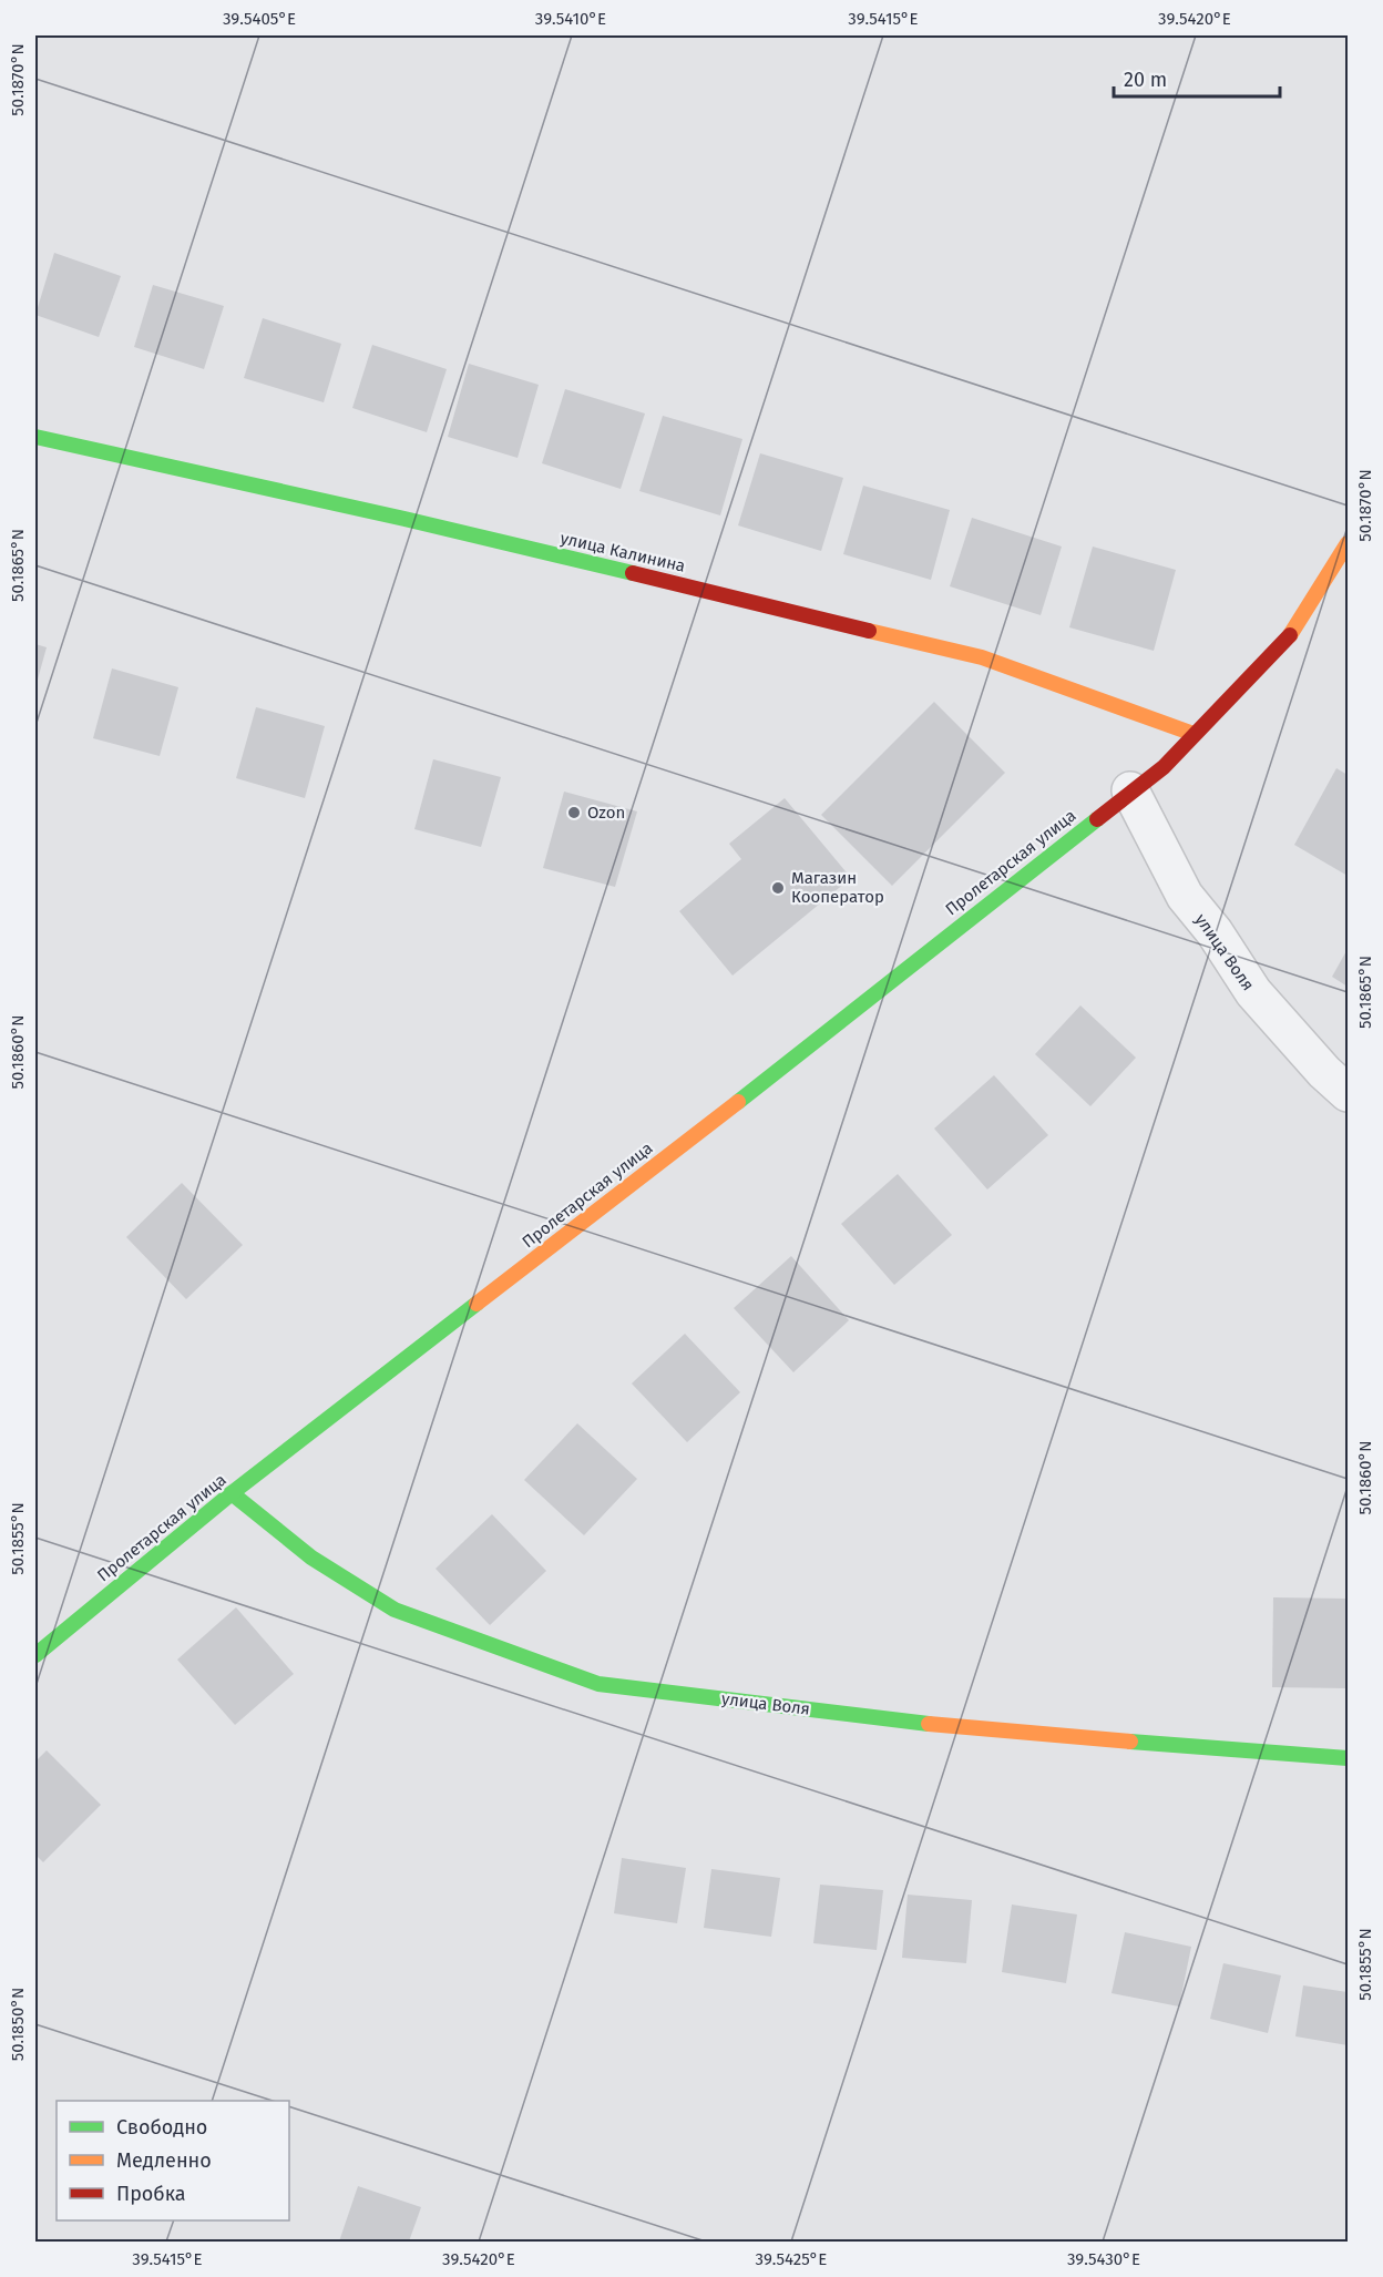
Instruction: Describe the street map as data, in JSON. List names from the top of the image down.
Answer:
{
  "streets": {
    "street": ["улица Калинина", "Пролетарская улица", "улица Воля"]
  },
  "crossings": [
    ["улица Калинина", "Пролетарская улица"],
    ["Пролетарская улица", "улица Воля"]
  ],
  "places": ["Ozon", "Магазин Кооператор"],
  "legend": ["Свободно", "Медленно", "Пробка"],
  "scale_bar": "20 m",
  "coordinates": [
    "39.5405°E",
    "39.5410°E",
    "39.5415°E",
    "39.5420°E",
    "50.1870°N",
    "50.1865°N",
    "50.1860°N",
    "50.1855°N",
    "50.1850°N",
    "39.5425°E",
    "39.5430°E"
  ]
}
